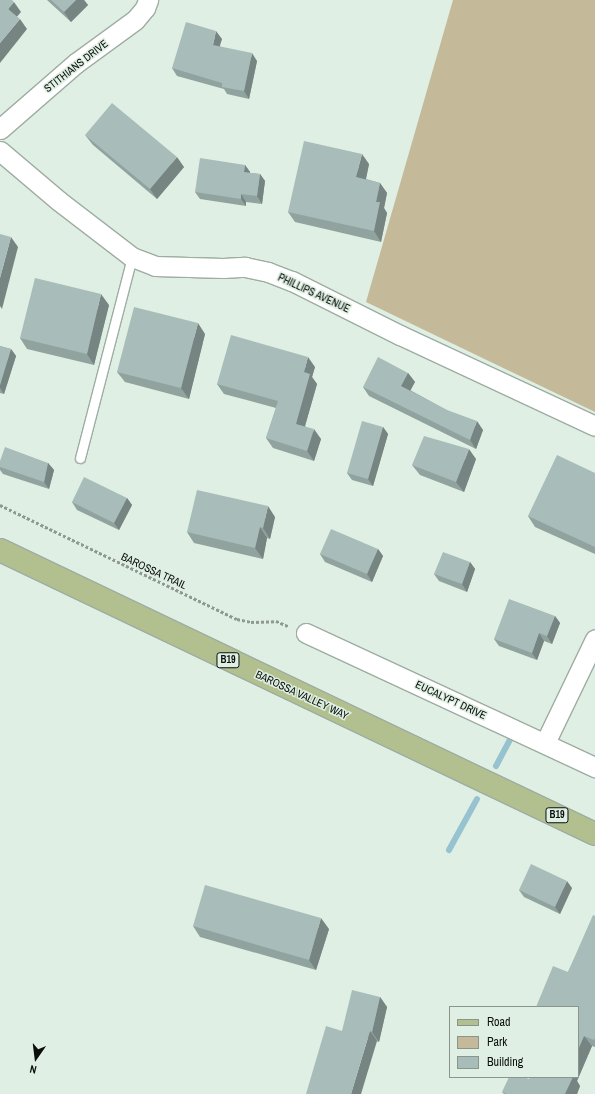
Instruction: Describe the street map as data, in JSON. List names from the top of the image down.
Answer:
{
  "streets": {
    "main road": ["B19", "BAROSSA VALLEY WAY"],
    "street": ["STITHIANS DRIVE", "PHILLIPS AVENUE", "EUCALYPT DRIVE"],
    "path": ["BAROSSA TRAIL"]
  },
  "crossings": [
    ["BAROSSA TRAIL", "EUCALYPT DRIVE"]
  ],
  "legend": ["Road", "Park", "Building"],
  "north": "bottom"
}
